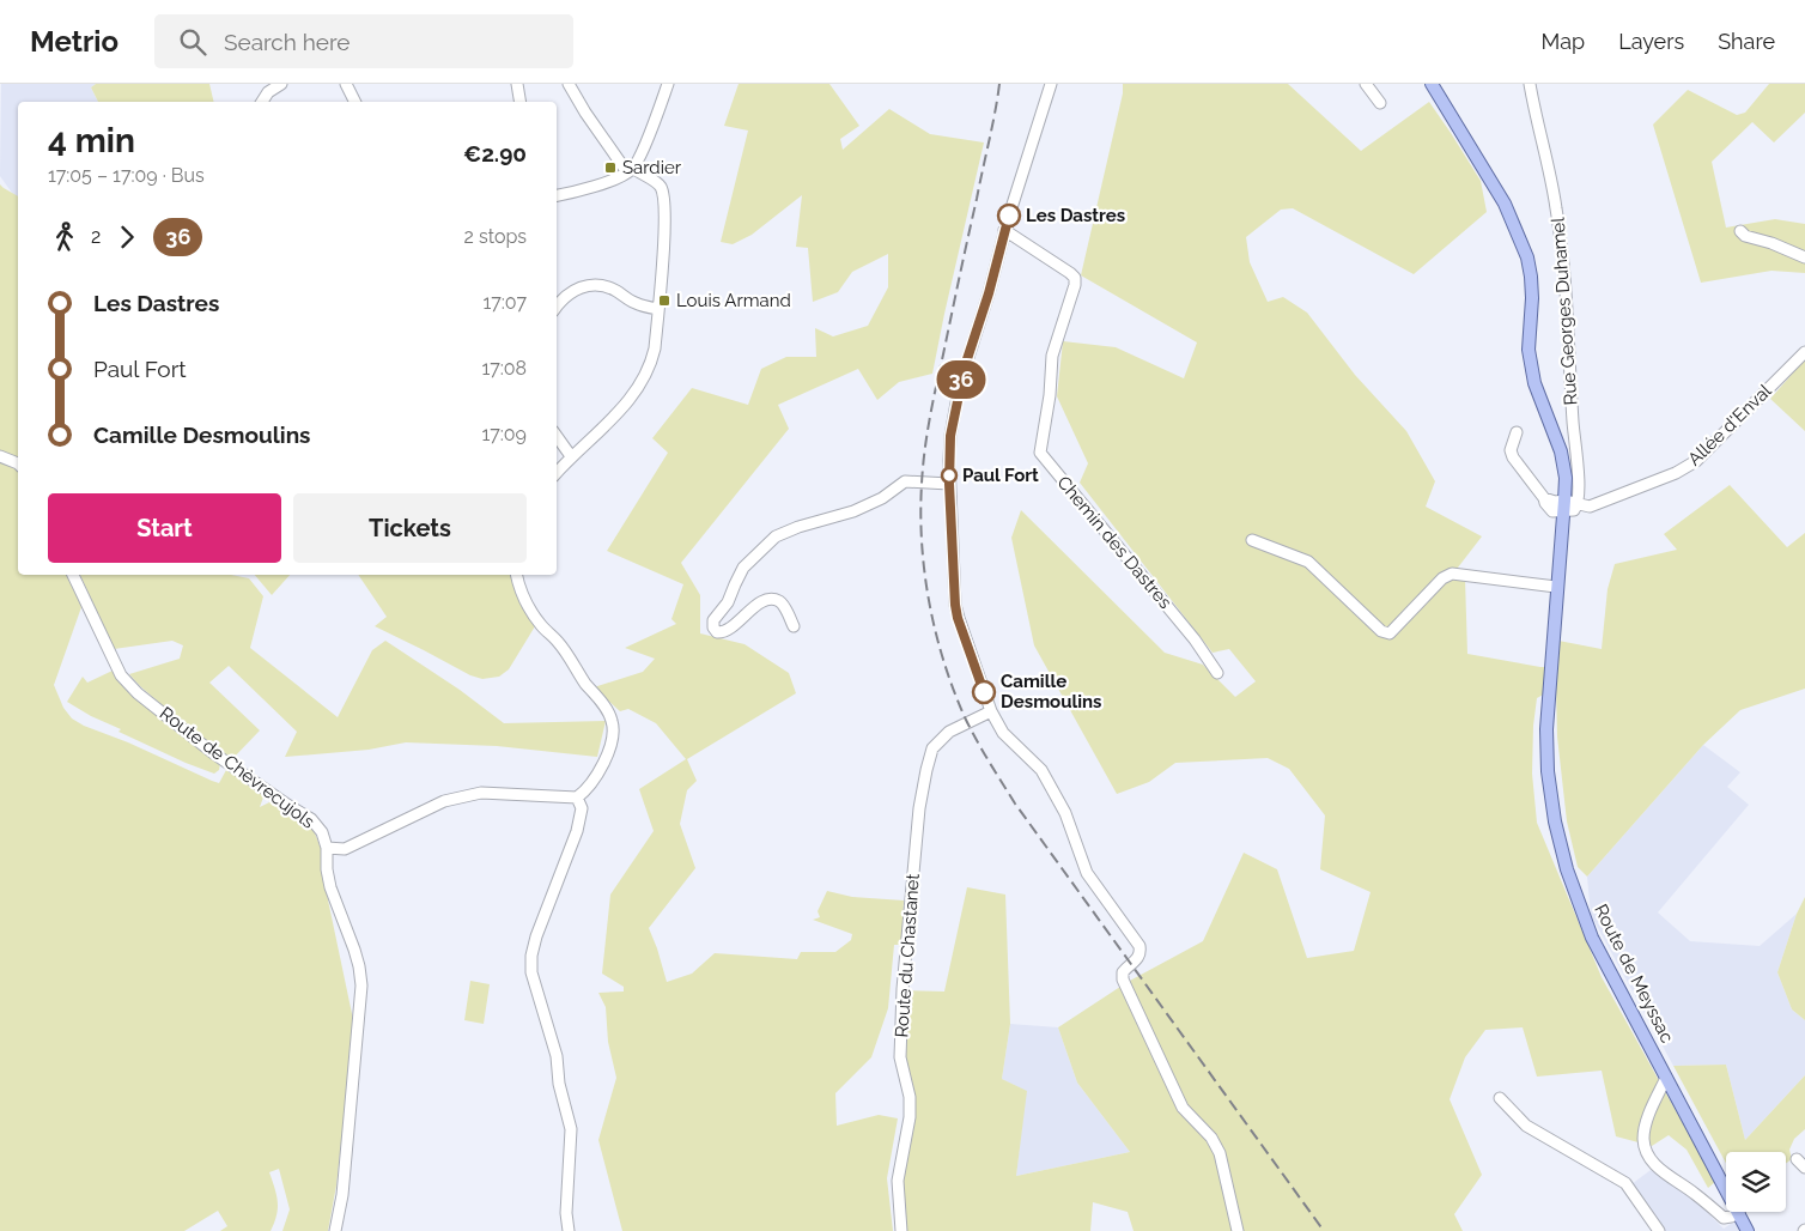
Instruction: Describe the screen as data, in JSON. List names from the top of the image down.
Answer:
{
  "streets": {
    "main road": ["Route de Meyssac"],
    "street": [
      "Rue Georges Duhamel",
      "Allée d'Enval",
      "Chemin des Dastres",
      "Route de Chèvrecujols",
      "Route du Chastanet"
    ]
  },
  "crossings": [
    ["Rue Georges Duhamel", "Allée d'Enval"]
  ],
  "places": {
    "transit": ["Sardier", "Louis Armand"],
    "other": ["Les Dastres", "Paul Fort", "Camille Desmoulins"]
  },
  "lines": ["bus line 36"],
  "page": {
    "header": "Metrio",
    "search": "Search here",
    "nav": ["Map", "Layers", "Share"],
    "on_map": "36",
    "heading": ["4 min", "17:05 – 17:09 · Bus", "€2.90"],
    "legs": ["2", "36", "2 stops"],
    "list": [
      {
        "name": "Les Dastres",
        "value": "17:07"
      },
      {
        "name": "Paul Fort",
        "value": "17:08"
      },
      {
        "name": "Camille Desmoulins",
        "value": "17:09"
      }
    ],
    "buttons": ["Start", "Tickets"]
  }
}
